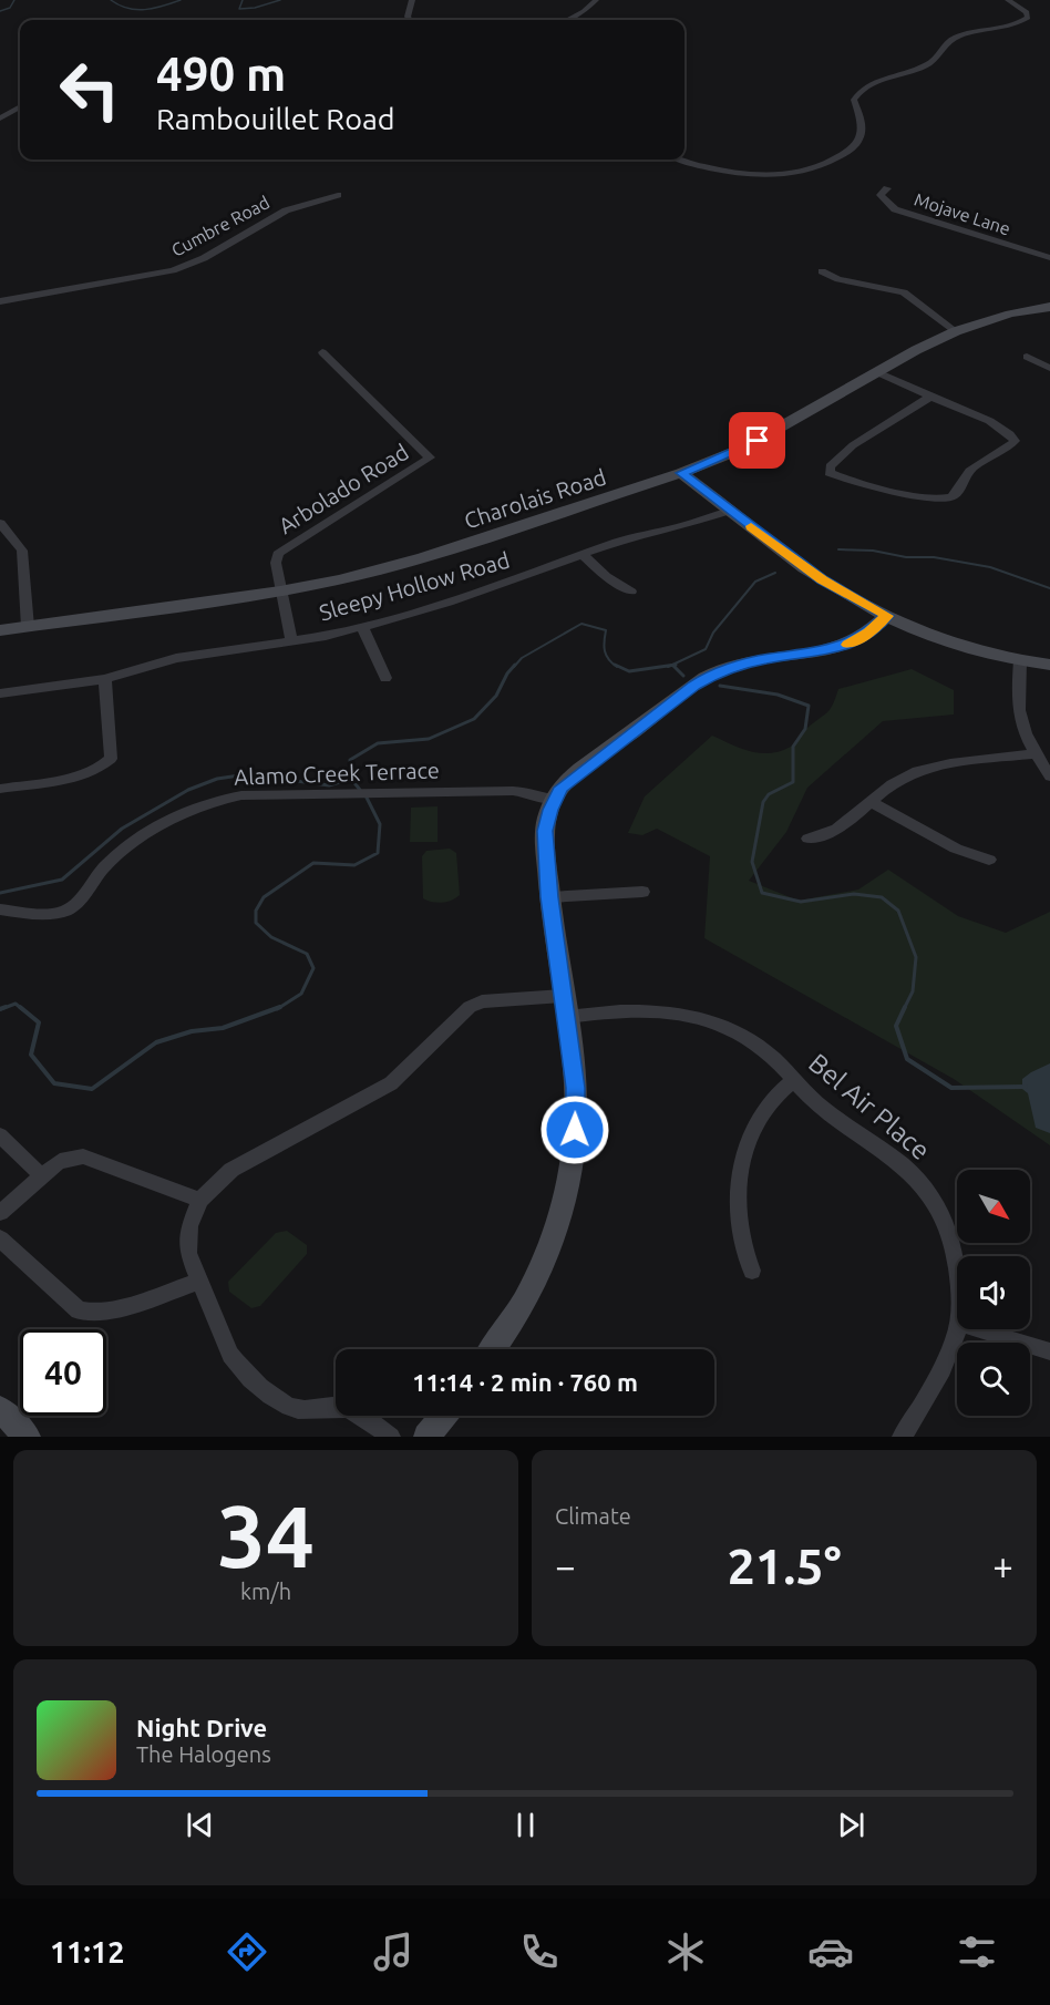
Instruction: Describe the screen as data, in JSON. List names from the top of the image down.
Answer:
{
  "streets": {
    "street": [
      "Mojave Lane",
      "Cumbre Road",
      "Arbolado Road",
      "Charolais Road",
      "Sleepy Hollow Road",
      "Alamo Creek Terrace",
      "Bel Air Place"
    ]
  },
  "crossings": [
    ["Arbolado Road", "Charolais Road"]
  ],
  "north": "bottom right",
  "page": {
    "turn": ["490 m", "Rambouillet Road"],
    "limit": "40",
    "trip": "11:14 · 2 min · 760 m",
    "tile": [
      ["34", "km/h"],
      "Climate"
    ],
    "heat": ["−", "21.5°", "+"],
    "song": ["Night Drive", "The Halogens"],
    "tabs": "11:12"
  }
}
